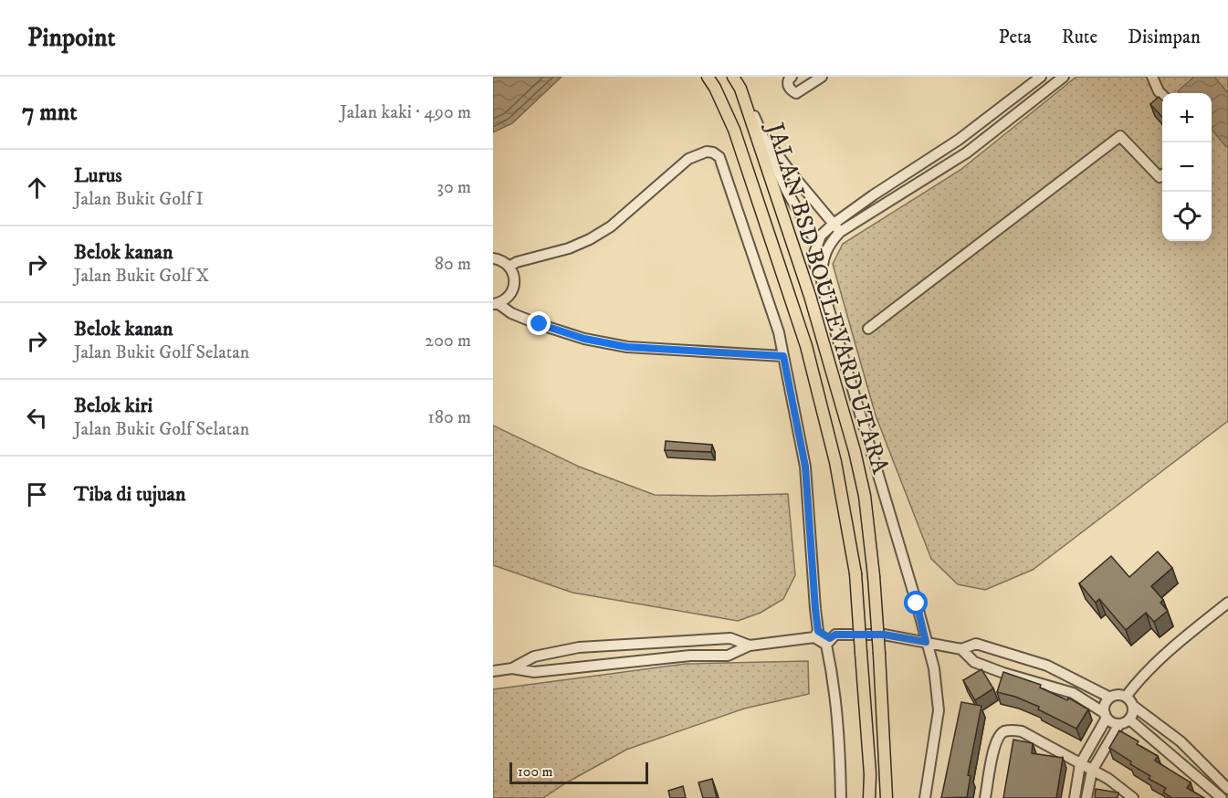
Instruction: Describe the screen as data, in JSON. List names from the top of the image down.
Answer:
{
  "streets": {
    "main road": ["JALAN BSD BOULEVARD UTARA"]
  },
  "scale_bar": "100 m",
  "page": {
    "header": "Pinpoint",
    "nav": ["Peta", "Rute", "Disimpan"],
    "heading": ["7 mnt", "Jalan kaki · 490 m"],
    "map_buttons": ["+", "−"],
    "list": [
      ["Lurus", "Jalan Bukit Golf I", "30 m"],
      ["Belok kanan", "Jalan Bukit Golf X", "80 m"],
      ["Belok kanan", "Jalan Bukit Golf Selatan", "200 m"],
      ["Belok kiri", "Jalan Bukit Golf Selatan", "180 m"],
      "Tiba di tujuan"
    ],
    "scale": "100 m"
  }
}
